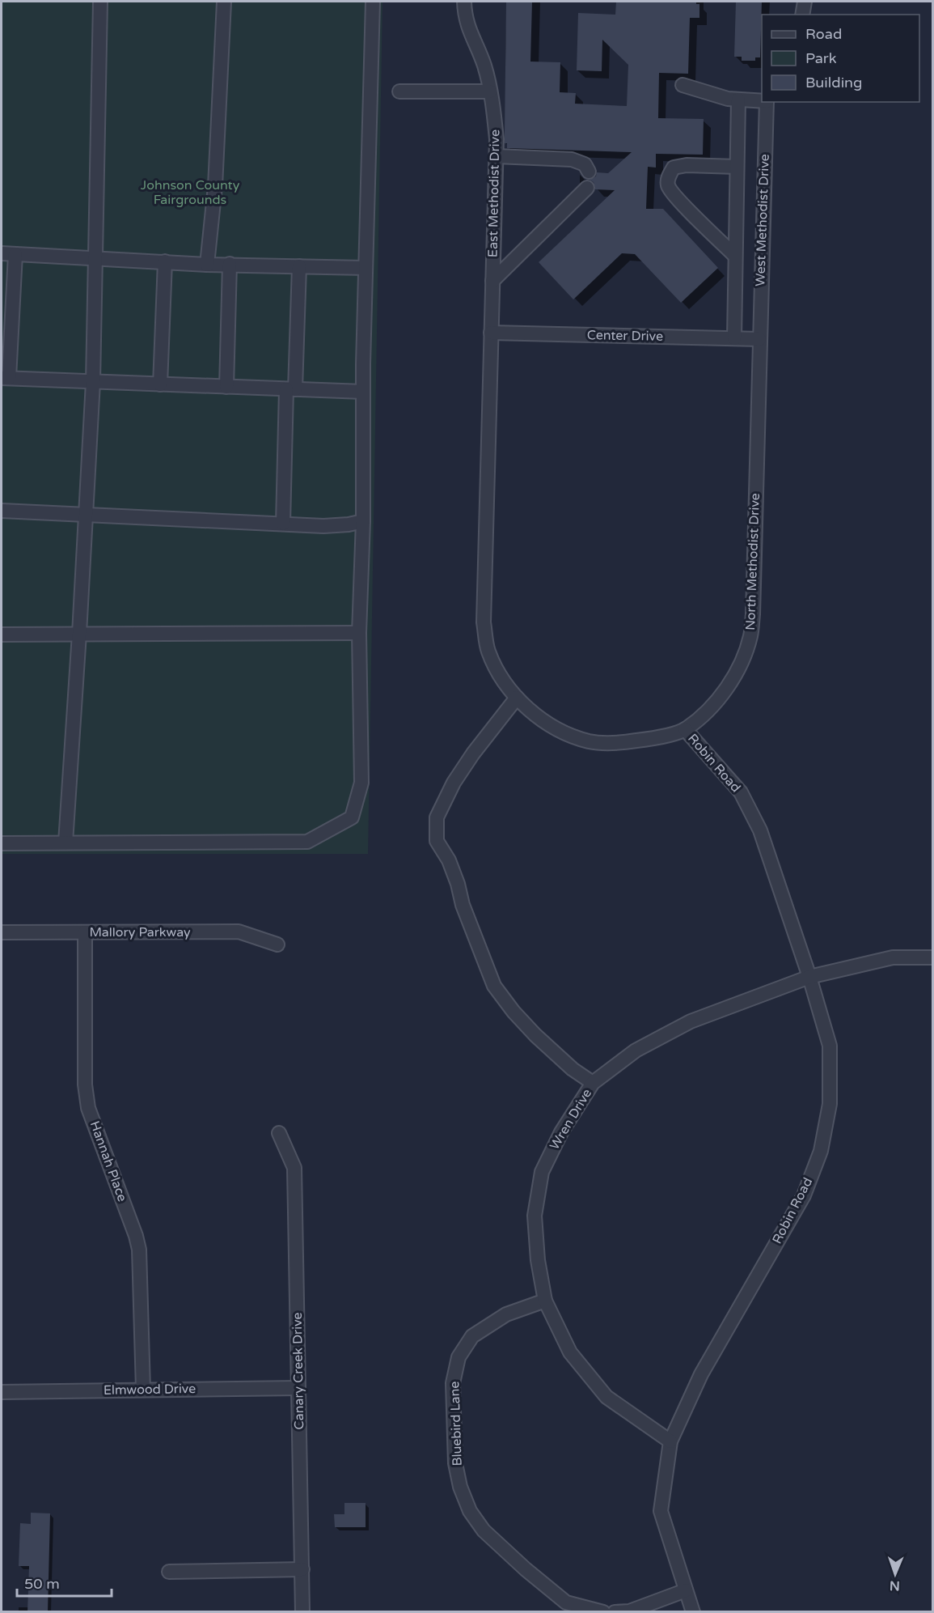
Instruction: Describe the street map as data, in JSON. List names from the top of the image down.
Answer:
{
  "streets": {
    "street": [
      "East Methodist Drive",
      "West Methodist Drive",
      "Center Drive",
      "North Methodist Drive",
      "Robin Road",
      "Mallory Parkway",
      "Wren Drive",
      "Hannah Place",
      "Canary Creek Drive",
      "Elmwood Drive",
      "Bluebird Lane"
    ]
  },
  "crossings": [
    ["East Methodist Drive", "Center Drive"],
    ["East Methodist Drive", "North Methodist Drive"],
    ["West Methodist Drive", "Center Drive"],
    ["West Methodist Drive", "North Methodist Drive"],
    ["Center Drive", "North Methodist Drive"],
    ["North Methodist Drive", "Robin Road"],
    ["Robin Road", "Wren Drive"],
    ["Mallory Parkway", "Hannah Place"],
    ["Wren Drive", "Bluebird Lane"],
    ["Hannah Place", "Elmwood Drive"],
    ["Canary Creek Drive", "Elmwood Drive"]
  ],
  "parks": ["Johnson County Fairgrounds"],
  "legend": ["Road", "Park", "Building"],
  "scale_bar": "50 m",
  "north": "bottom"
}
